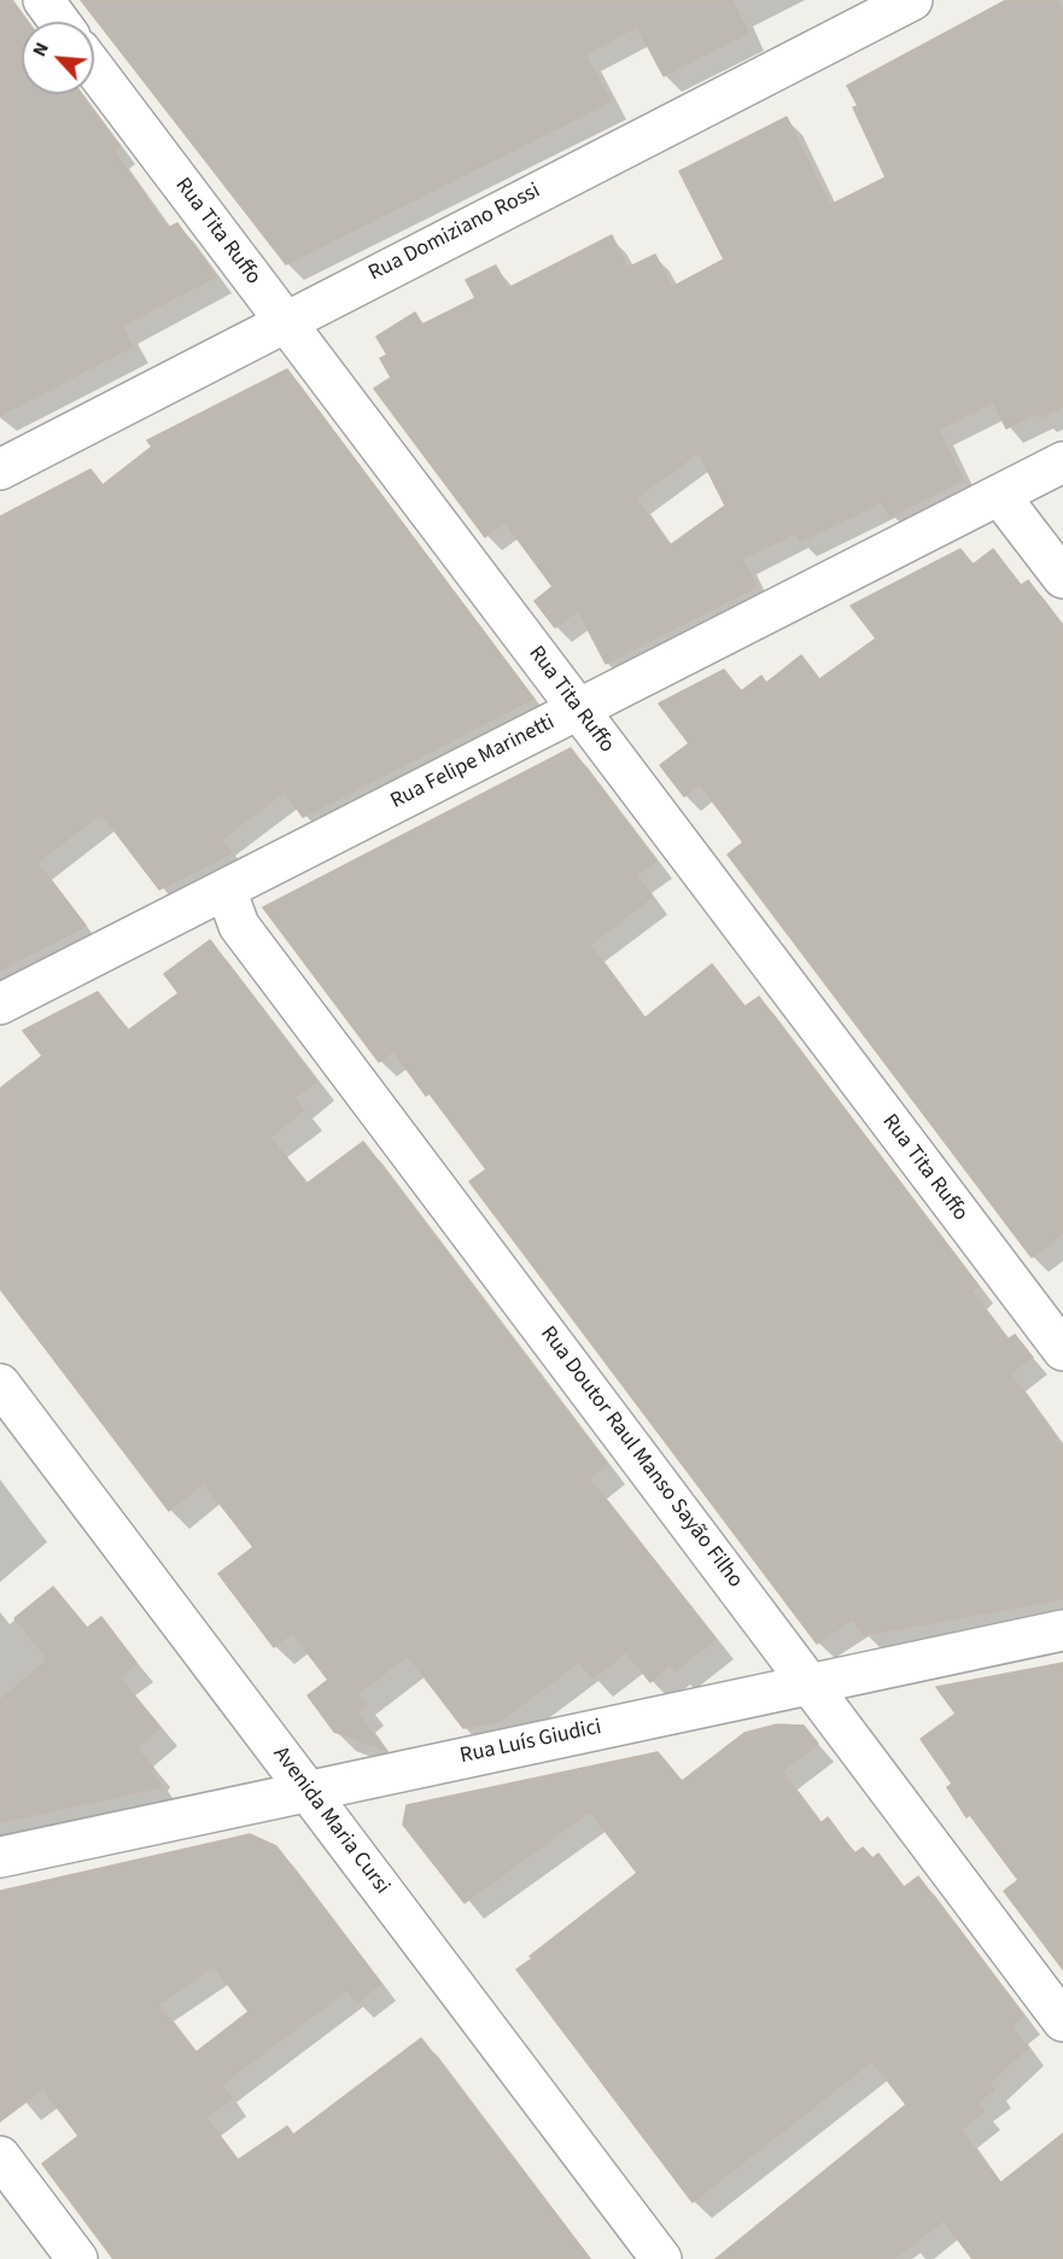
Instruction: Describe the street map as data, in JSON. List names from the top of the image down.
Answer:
{
  "streets": {
    "street": [
      "Rua Tita Ruffo",
      "Rua Domiziano Rossi",
      "Rua Felipe Marinetti",
      "Rua Doutor Raul Manso Sayão Filho",
      "Rua Luís Giudici",
      "Avenida Maria Cursi"
    ]
  },
  "crossings": [
    ["Rua Tita Ruffo", "Rua Domiziano Rossi"],
    ["Rua Tita Ruffo", "Rua Felipe Marinetti"],
    ["Rua Felipe Marinetti", "Rua Doutor Raul Manso Sayão Filho"],
    ["Rua Doutor Raul Manso Sayão Filho", "Rua Luís Giudici"],
    ["Rua Luís Giudici", "Avenida Maria Cursi"]
  ],
  "north": "top left"
}
